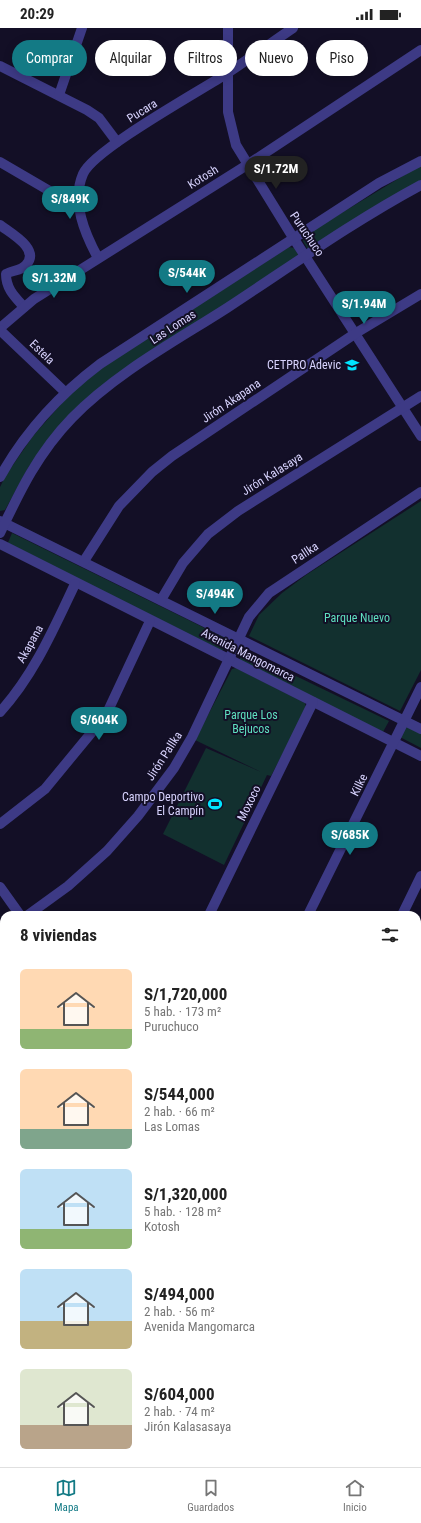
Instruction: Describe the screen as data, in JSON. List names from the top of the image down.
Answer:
{
  "streets": {
    "street": [
      "Pucara",
      "Kotosh",
      "Puruchuco",
      "Las Lomas",
      "Estela",
      "Jirón Akapana",
      "Jirón Kalasaya",
      "Pallka",
      "Akapana",
      "Avenida Mangomarca",
      "Jirón Pallka",
      "Kilke",
      "Moxoco"
    ]
  },
  "crossings": [
    ["Pucara", "Kotosh"],
    ["Kotosh", "Puruchuco"],
    ["Kotosh", "Estela"],
    ["Puruchuco", "Las Lomas"],
    ["Puruchuco", "Jirón Akapana"],
    ["Puruchuco", "Jirón Kalasaya"],
    ["Las Lomas", "Estela"],
    ["Las Lomas", "Avenida Mangomarca"],
    ["Jirón Akapana", "Avenida Mangomarca"],
    ["Jirón Kalasaya", "Avenida Mangomarca"],
    ["Pallka", "Avenida Mangomarca"],
    ["Pallka", "Jirón Pallka"],
    ["Akapana", "Avenida Mangomarca"],
    ["Avenida Mangomarca", "Jirón Pallka"],
    ["Avenida Mangomarca", "Kilke"],
    ["Avenida Mangomarca", "Moxoco"]
  ],
  "parks": ["Parque Nuevo", "Parque Los Bejucos"],
  "places": {
    "school or university": ["CETPRO Adevic"],
    "sports": ["Campo Deportivo El Campín"]
  },
  "page": {
    "status": "20:29",
    "chip": [
      "Comprar",
      "Alquilar",
      "Filtros",
      "Nuevo",
      "Piso"
    ],
    "price": [
      "S/1.72M",
      "S/849K",
      "S/544K",
      "S/1.32M",
      "S/1.94M",
      "S/494K",
      "S/604K",
      "S/685K"
    ],
    "heading": "8 viviendas",
    "list": [
      {
        "name": "S/1,720,000",
        "note": "5 hab. · 173 m² · Puruchuco"
      },
      {
        "name": "S/544,000",
        "note": "2 hab. · 66 m² · Las Lomas"
      },
      {
        "name": "S/1,320,000",
        "note": "5 hab. · 128 m² · Kotosh"
      },
      {
        "name": "S/494,000",
        "note": "2 hab. · 56 m² · Avenida Mangomarca"
      },
      {
        "name": "S/604,000",
        "note": "2 hab. · 74 m² · Jirón Kalasasaya"
      }
    ],
    "tabs": ["Mapa", "Guardados", "Inicio"]
  }
}
